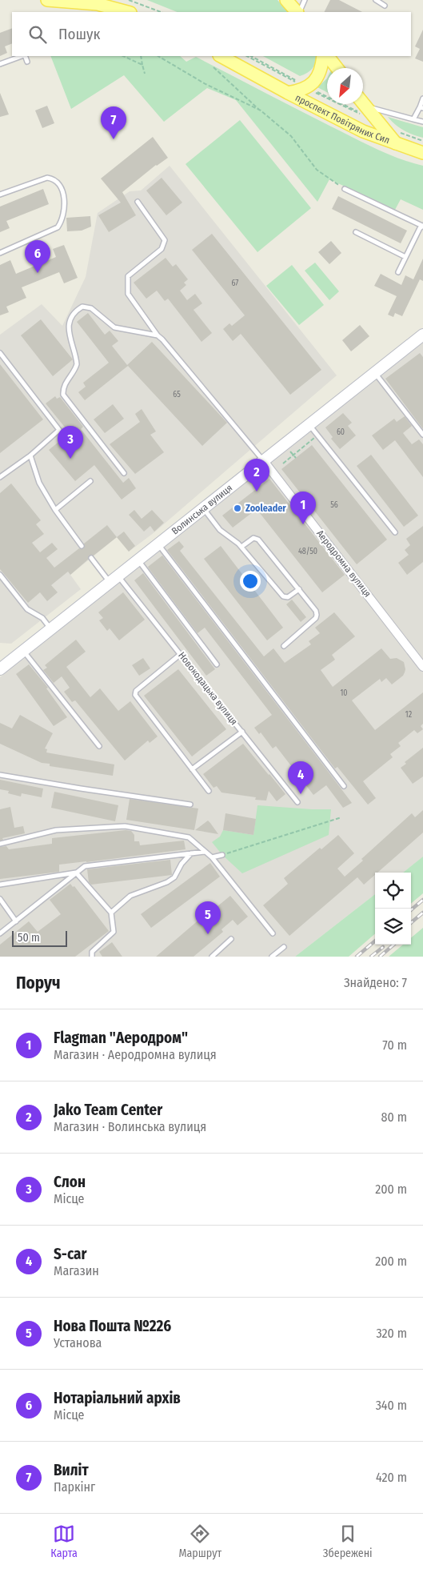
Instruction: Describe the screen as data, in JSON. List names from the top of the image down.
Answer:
{
  "streets": {
    "main road": ["проспект Повітряних Сил"],
    "street": ["Волинська вулиця", "Аеродромна вулиця"],
    "lane": ["Новокодацька вулиця"]
  },
  "crossings": [
    ["Волинська вулиця", "Аеродромна вулиця"],
    ["Волинська вулиця", "Новокодацька вулиця"]
  ],
  "places": ["Zooleader"],
  "house_numbers": [
    "67",
    "65",
    "60",
    "56",
    "48/50",
    "10",
    "12"
  ],
  "scale_bar": "50 m",
  "north": "bottom left",
  "page": {
    "search": "Пошук",
    "pins": [
      "7",
      "6",
      "3",
      "2",
      "1",
      "4",
      "5"
    ],
    "scale": "50 m",
    "heading": ["Поруч", "Знайдено: 7"],
    "list": [
      {
        "mark": "1",
        "name": "Flagman \"Аеродром\"",
        "note": "Магазин · Аеродромна вулиця",
        "value": "70 m"
      },
      {
        "mark": "2",
        "name": "Jako Team Center",
        "note": "Магазин · Волинська вулиця",
        "value": "80 m"
      },
      {
        "mark": "3",
        "name": "Слон",
        "note": "Місце",
        "value": "200 m"
      },
      {
        "mark": "4",
        "name": "S-car",
        "note": "Магазин",
        "value": "200 m"
      },
      {
        "mark": "5",
        "name": "Нова Пошта №226",
        "note": "Установа",
        "value": "320 m"
      },
      {
        "mark": "6",
        "name": "Нотаріальний архів",
        "note": "Місце",
        "value": "340 m"
      },
      {
        "mark": "7",
        "name": "Виліт",
        "note": "Паркінг",
        "value": "420 m"
      }
    ],
    "nav": ["Карта", "Маршрут", "Збережені"]
  }
}
